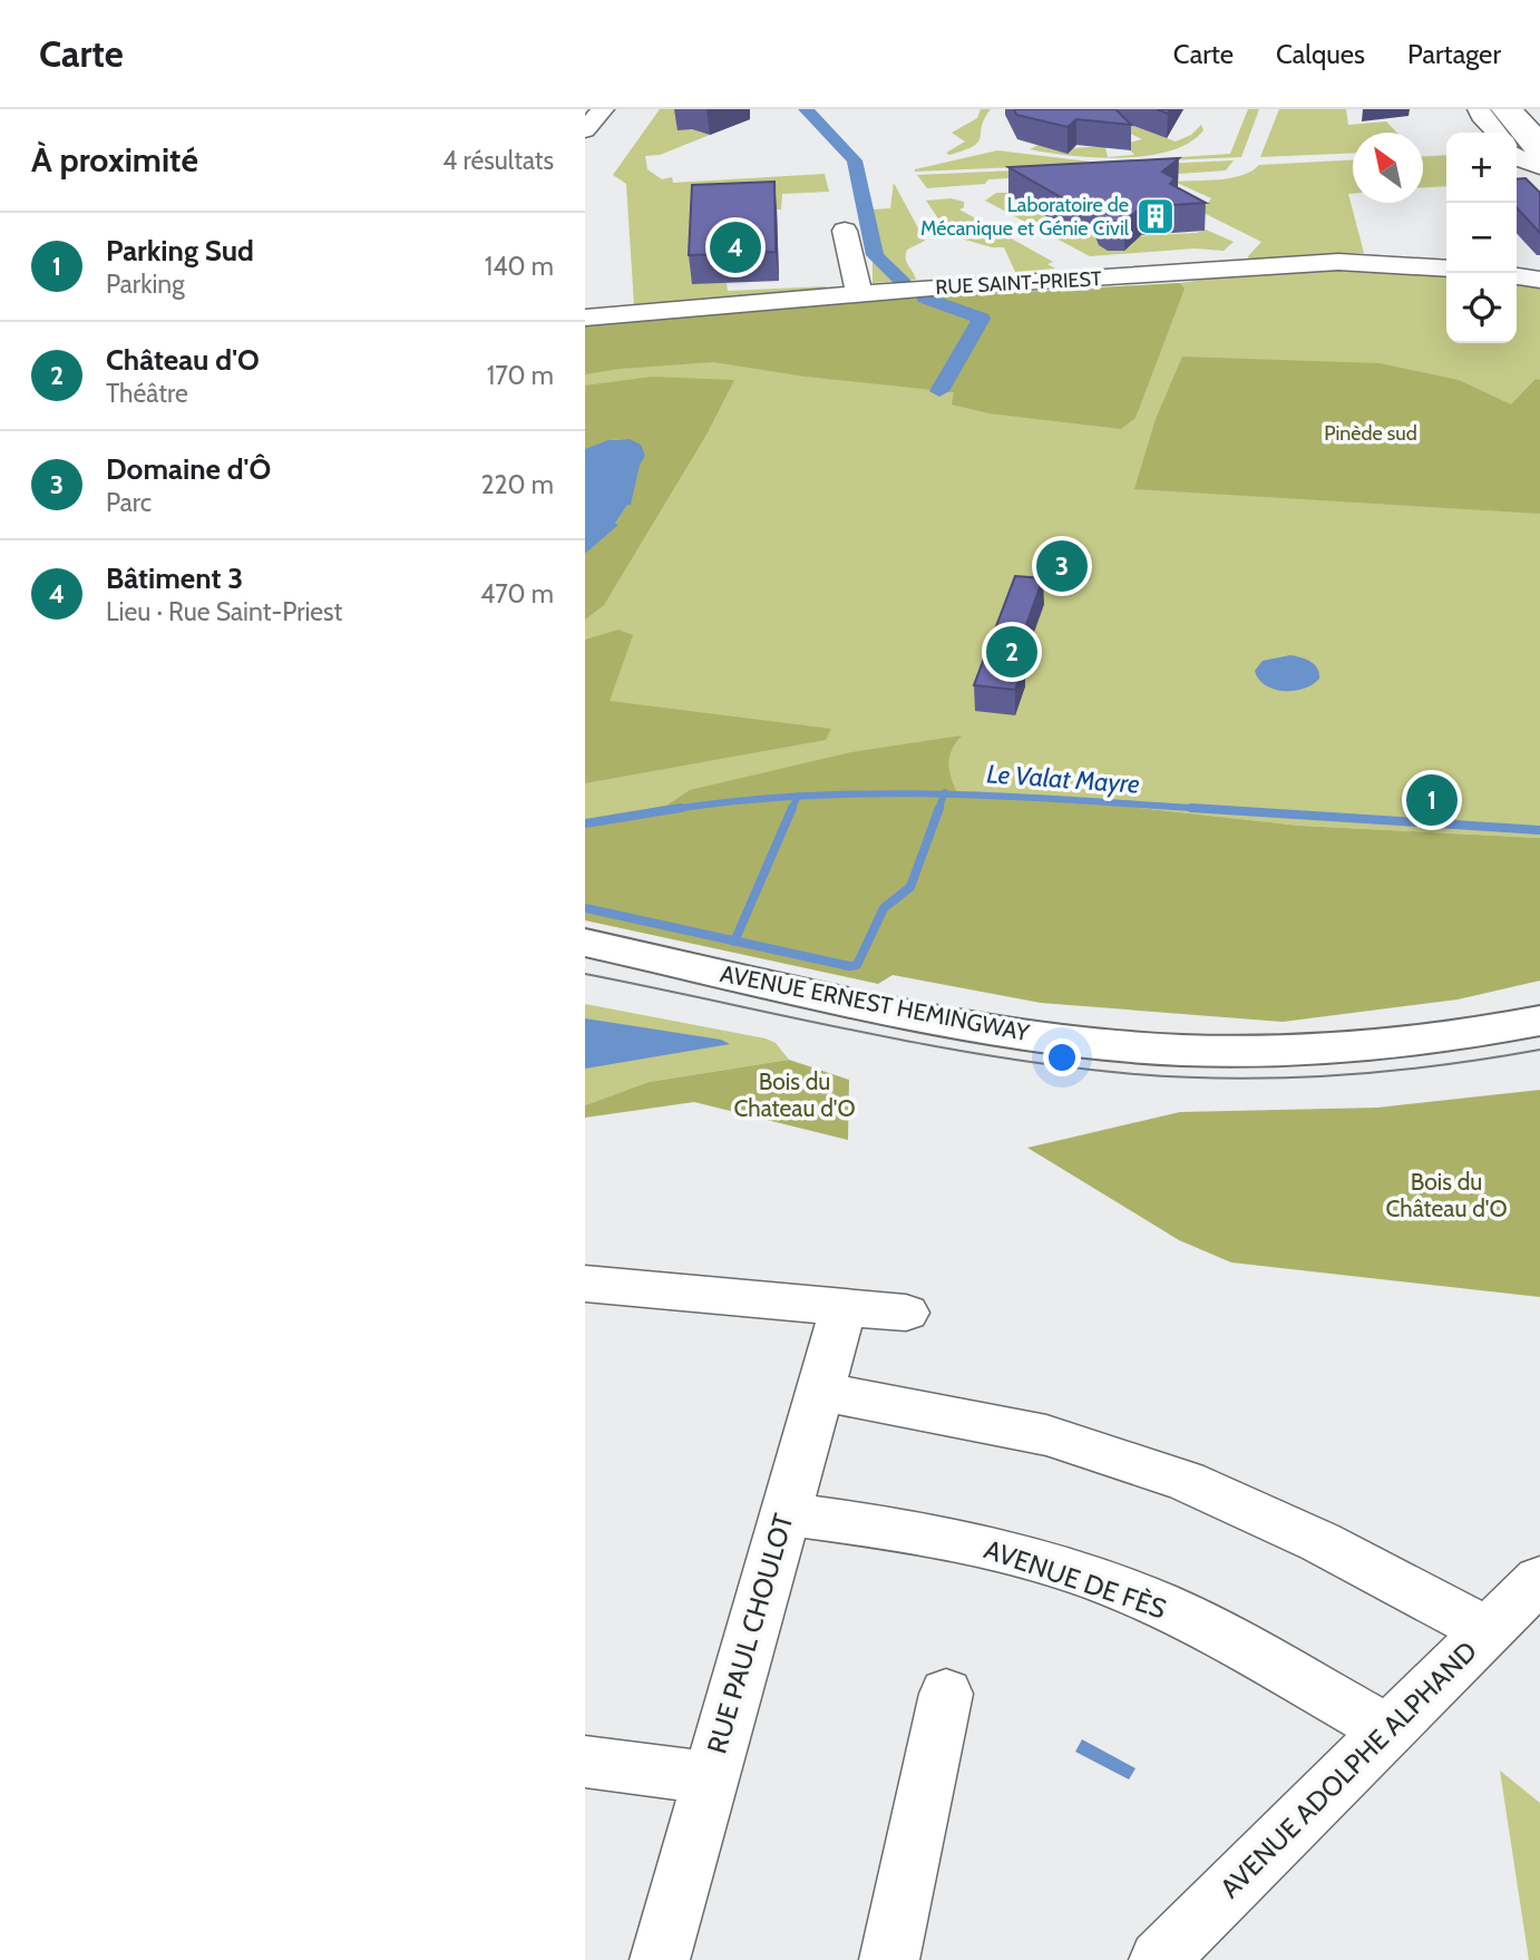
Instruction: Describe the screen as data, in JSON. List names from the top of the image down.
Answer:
{
  "streets": {
    "main road": ["AVENUE ERNEST HEMINGWAY"],
    "street": [
      "RUE SAINT-PRIEST",
      "AVENUE DE FÈS",
      "RUE PAUL CHOULOT",
      "AVENUE ADOLPHE ALPHAND"
    ]
  },
  "crossings": [
    ["AVENUE DE FÈS", "RUE PAUL CHOULOT"],
    ["AVENUE DE FÈS", "AVENUE ADOLPHE ALPHAND"]
  ],
  "water": ["Le Valat Mayre"],
  "parks": ["Pinède sud", "Bois du Chateau d'O", "Bois du Château d'O"],
  "places": {
    "building": ["Laboratoire de Mécanique et Génie Civil"]
  },
  "north": "top left",
  "page": {
    "header": "Carte",
    "nav": ["Carte", "Calques", "Partager"],
    "heading": ["À proximité", "4 résultats"],
    "map_buttons": ["+", "−"],
    "list": [
      {
        "mark": "1",
        "name": "Parking Sud",
        "note": "Parking",
        "value": "140 m"
      },
      {
        "mark": "2",
        "name": "Château d'O",
        "note": "Théâtre",
        "value": "170 m"
      },
      {
        "mark": "3",
        "name": "Domaine d'Ô",
        "note": "Parc",
        "value": "220 m"
      },
      {
        "mark": "4",
        "name": "Bâtiment 3",
        "note": "Lieu · Rue Saint-Priest",
        "value": "470 m"
      }
    ],
    "pins": [
      "4",
      "3",
      "2",
      "1"
    ]
  }
}
